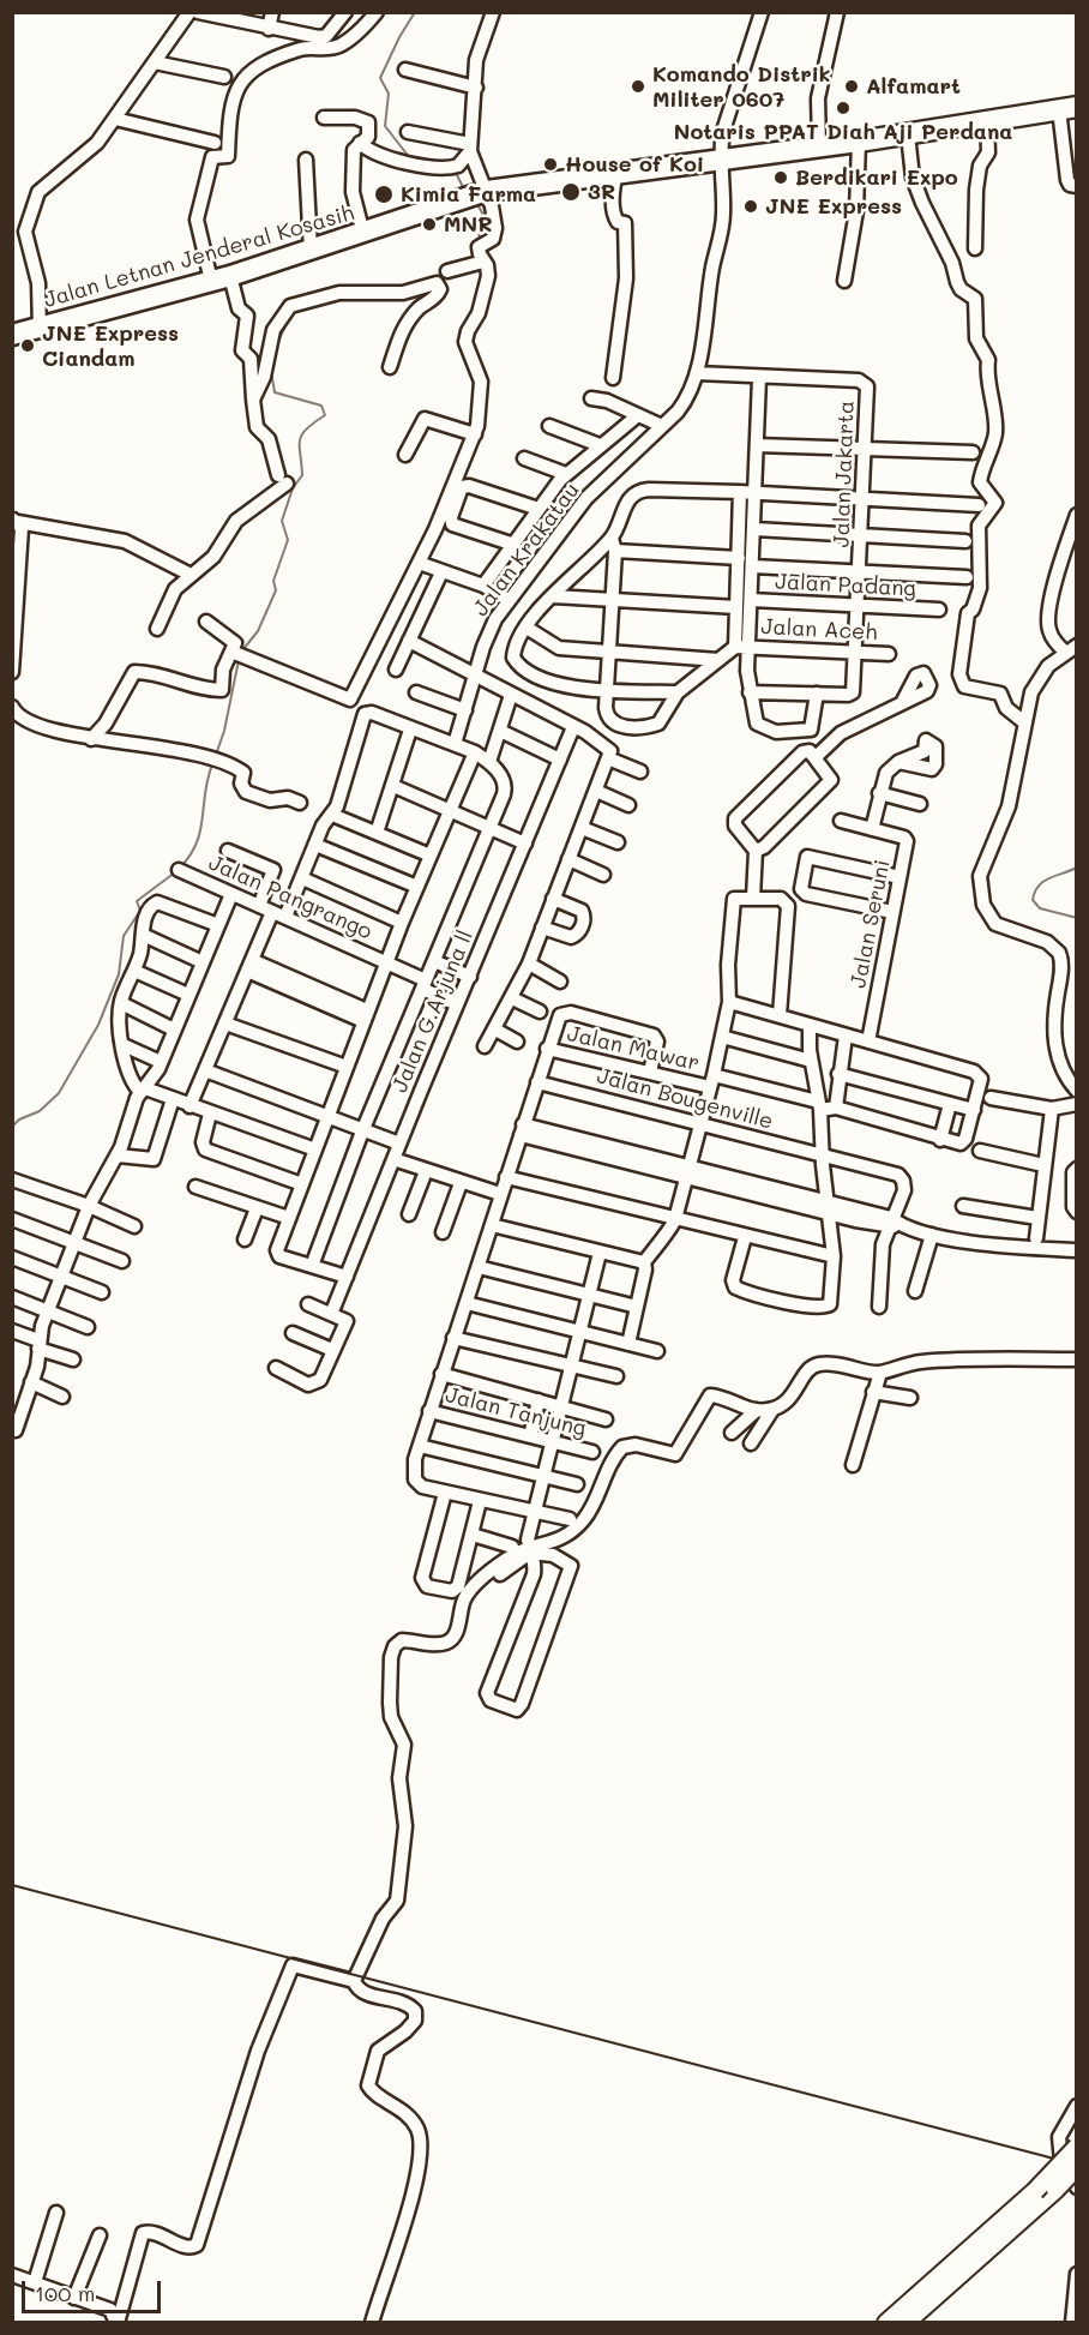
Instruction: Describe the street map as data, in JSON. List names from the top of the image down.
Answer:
{
  "streets": {
    "highway": ["Jalan Letnan Jenderal Kosasih"],
    "street": [
      "Jalan Jakarta",
      "Jalan Krakatau",
      "Jalan Padang",
      "Jalan Aceh",
      "Jalan Pangrango",
      "Jalan Seruni",
      "Jalan G.Arjuna ll",
      "Jalan Mawar",
      "Jalan Bougenville",
      "Jalan Tanjung"
    ]
  },
  "crossings": [
    ["Jalan Letnan Jenderal Kosasih", "Jalan Krakatau"],
    ["Jalan Jakarta", "Jalan Krakatau"],
    ["Jalan Jakarta", "Jalan Padang"],
    ["Jalan Jakarta", "Jalan Aceh"],
    ["Jalan Pangrango", "Jalan G.Arjuna ll"]
  ],
  "places": [
    "Komando Distrik Militer 0607",
    "Alfamart",
    "Notaris PPAT Diah Aji Perdana",
    "House of Koi",
    "Berdikari Expo",
    "3R",
    "Kimia Farma",
    "JNE Express",
    "MNR",
    "JNE Express Ciandam"
  ],
  "scale_bar": "100 m"
}
